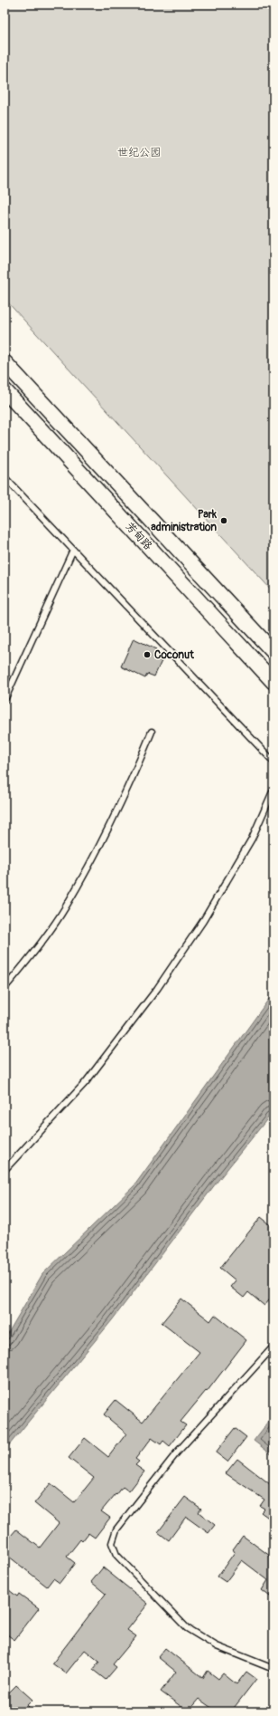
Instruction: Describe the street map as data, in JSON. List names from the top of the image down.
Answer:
{
  "streets": {
    "main road": ["芳甸路"]
  },
  "parks": ["世纪公园"],
  "places": ["Park administration", "Coconut"]
}
